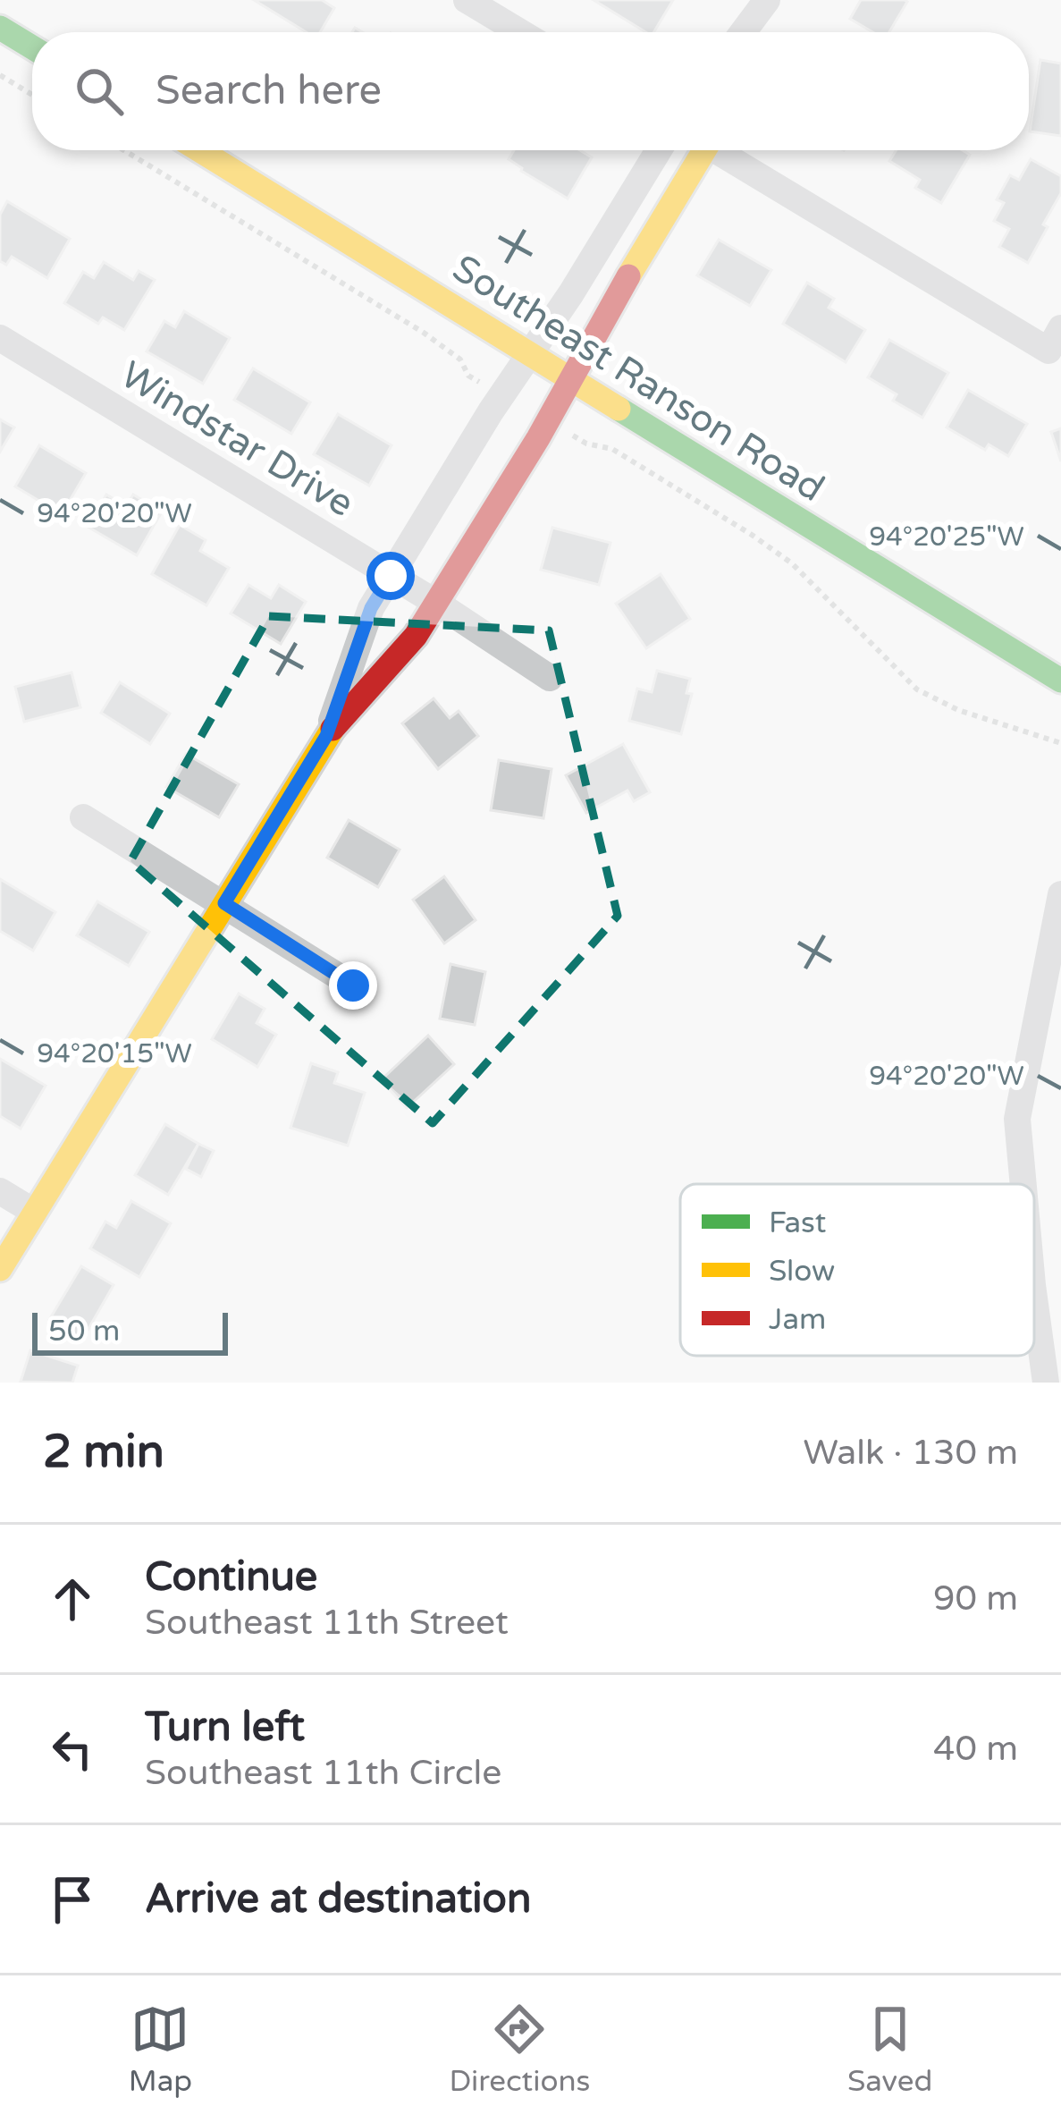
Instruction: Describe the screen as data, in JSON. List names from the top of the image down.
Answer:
{
  "streets": {
    "street": ["Southeast Ranson Road", "Windstar Drive"]
  },
  "legend": ["Fast", "Slow", "Jam"],
  "scale_bar": "50 m",
  "page": {
    "search": "Search here",
    "scale": "50 m",
    "heading": ["2 min", "Walk · 130 m"],
    "list": [
      ["Continue", "Southeast 11th Street", "90 m"],
      ["Turn left", "Southeast 11th Circle", "40 m"],
      "Arrive at destination"
    ],
    "nav": ["Map", "Directions", "Saved"]
  },
  "coordinates": ["94°20'20\"W", "94°20'25\"W", "94°20'15\"W"]
}
